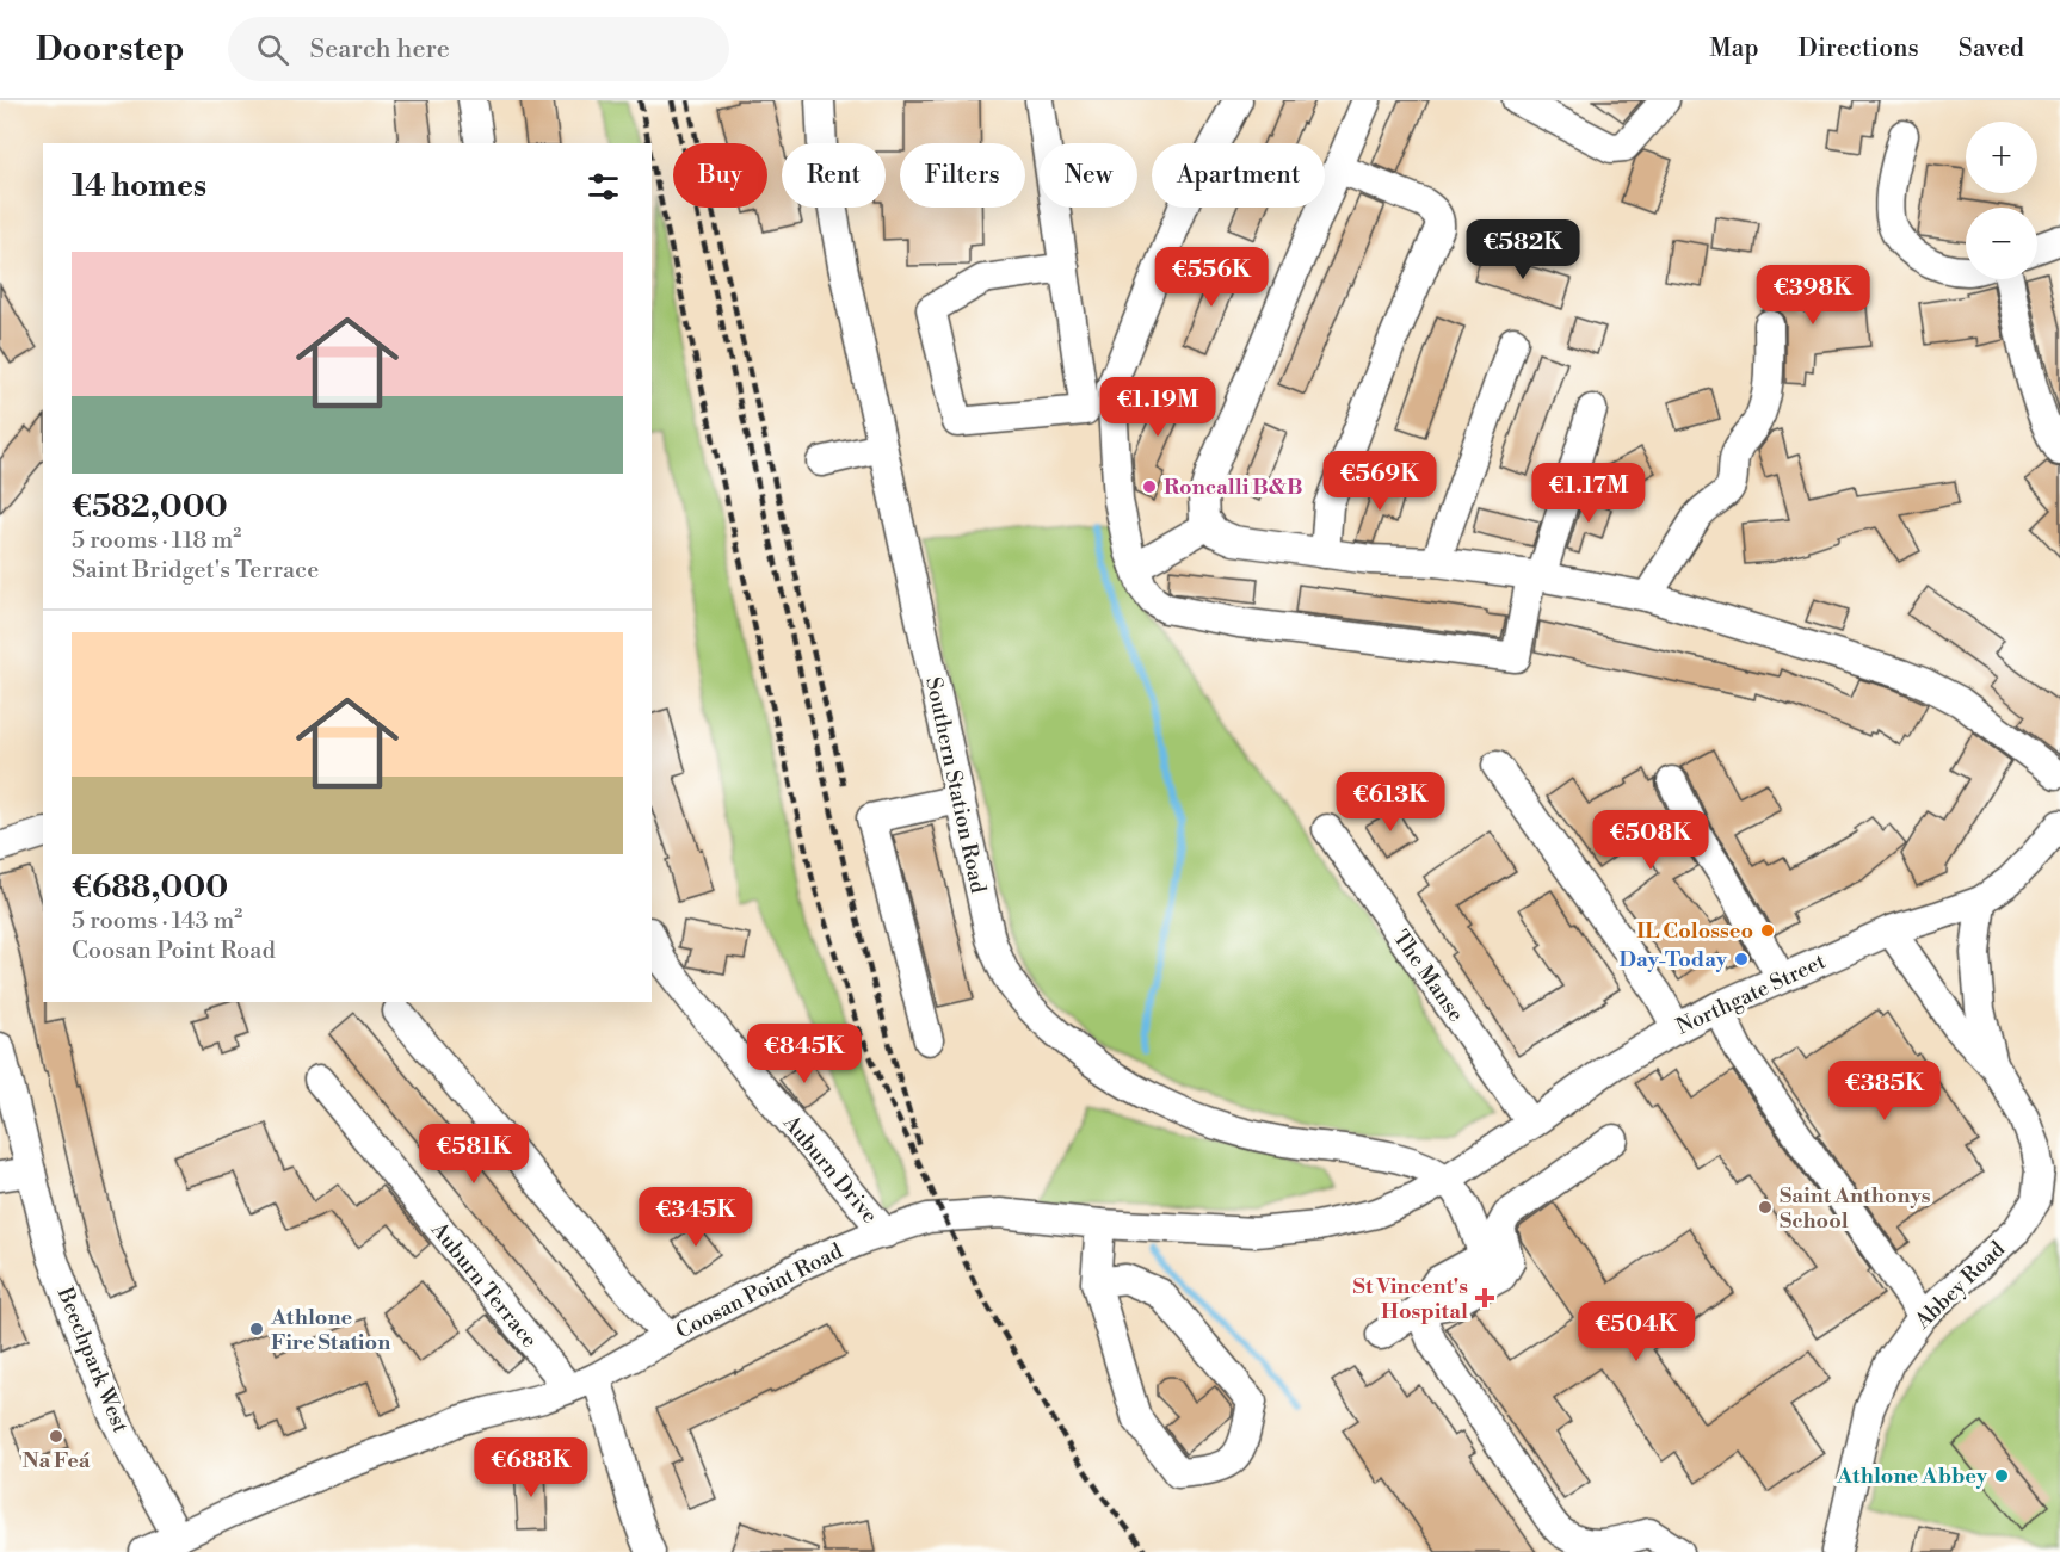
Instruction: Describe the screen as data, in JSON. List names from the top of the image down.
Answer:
{
  "streets": {
    "street": [
      "Southern Station Road",
      "The Manse",
      "Northgate Street",
      "Auburn Drive",
      "Auburn Terrace",
      "Abbey Road",
      "Coosan Point Road",
      "Beechpark West"
    ]
  },
  "crossings": [
    ["Southern Station Road", "Northgate Street"],
    ["Southern Station Road", "Coosan Point Road"],
    ["The Manse", "Northgate Street"],
    ["Northgate Street", "Abbey Road"],
    ["Northgate Street", "Coosan Point Road"],
    ["Auburn Drive", "Coosan Point Road"],
    ["Auburn Terrace", "Coosan Point Road"],
    ["Coosan Point Road", "Beechpark West"]
  ],
  "places": {
    "other": [
      "Roncalli B&B",
      "IL Colosseo",
      "Day-Today",
      "Saint Anthonys School",
      "Athlone Fire Station",
      "Na Feá",
      "Athlone Abbey"
    ],
    "health": ["St Vincent's Hospital"]
  },
  "page": {
    "header": "Doorstep",
    "search": "Search here",
    "nav": ["Map", "Directions", "Saved"],
    "map_buttons": ["+", "−"],
    "chip": [
      "Buy",
      "Rent",
      "Filters",
      "New",
      "Apartment"
    ],
    "heading": "14 homes",
    "price": [
      "€582K",
      "€556K",
      "€398K",
      "€1.19M",
      "€569K",
      "€1.17M",
      "€613K",
      "€508K",
      "€845K",
      "€385K",
      "€581K",
      "€345K",
      "€504K",
      "€688K"
    ],
    "list": [
      {
        "name": "€582,000",
        "note": "5 rooms · 118 m² · Saint Bridget's Terrace"
      },
      {
        "name": "€688,000",
        "note": "5 rooms · 143 m² · Coosan Point Road"
      }
    ]
  }
}
